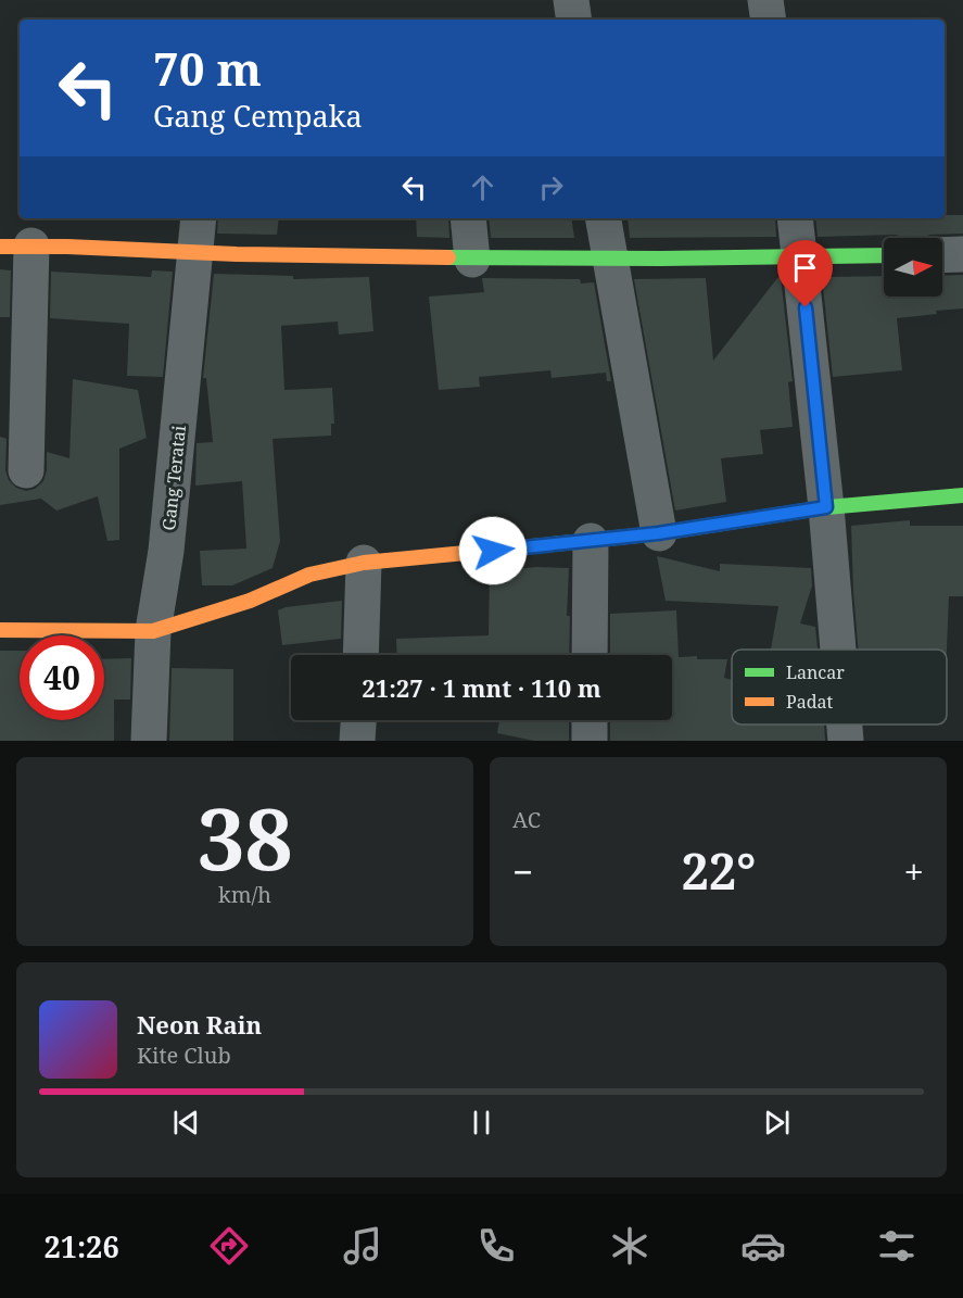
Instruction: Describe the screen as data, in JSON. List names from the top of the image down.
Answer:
{
  "streets": {
    "street": ["Gang Teratai"]
  },
  "legend": ["Lancar", "Padat"],
  "north": "right",
  "page": {
    "turn": ["70 m", "Gang Cempaka"],
    "limit": "40",
    "trip": "21:27 · 1 mnt · 110 m",
    "tile": [
      ["38", "km/h"],
      "AC"
    ],
    "heat": ["−", "22°", "+"],
    "song": ["Neon Rain", "Kite Club"],
    "tabs": "21:26"
  }
}
